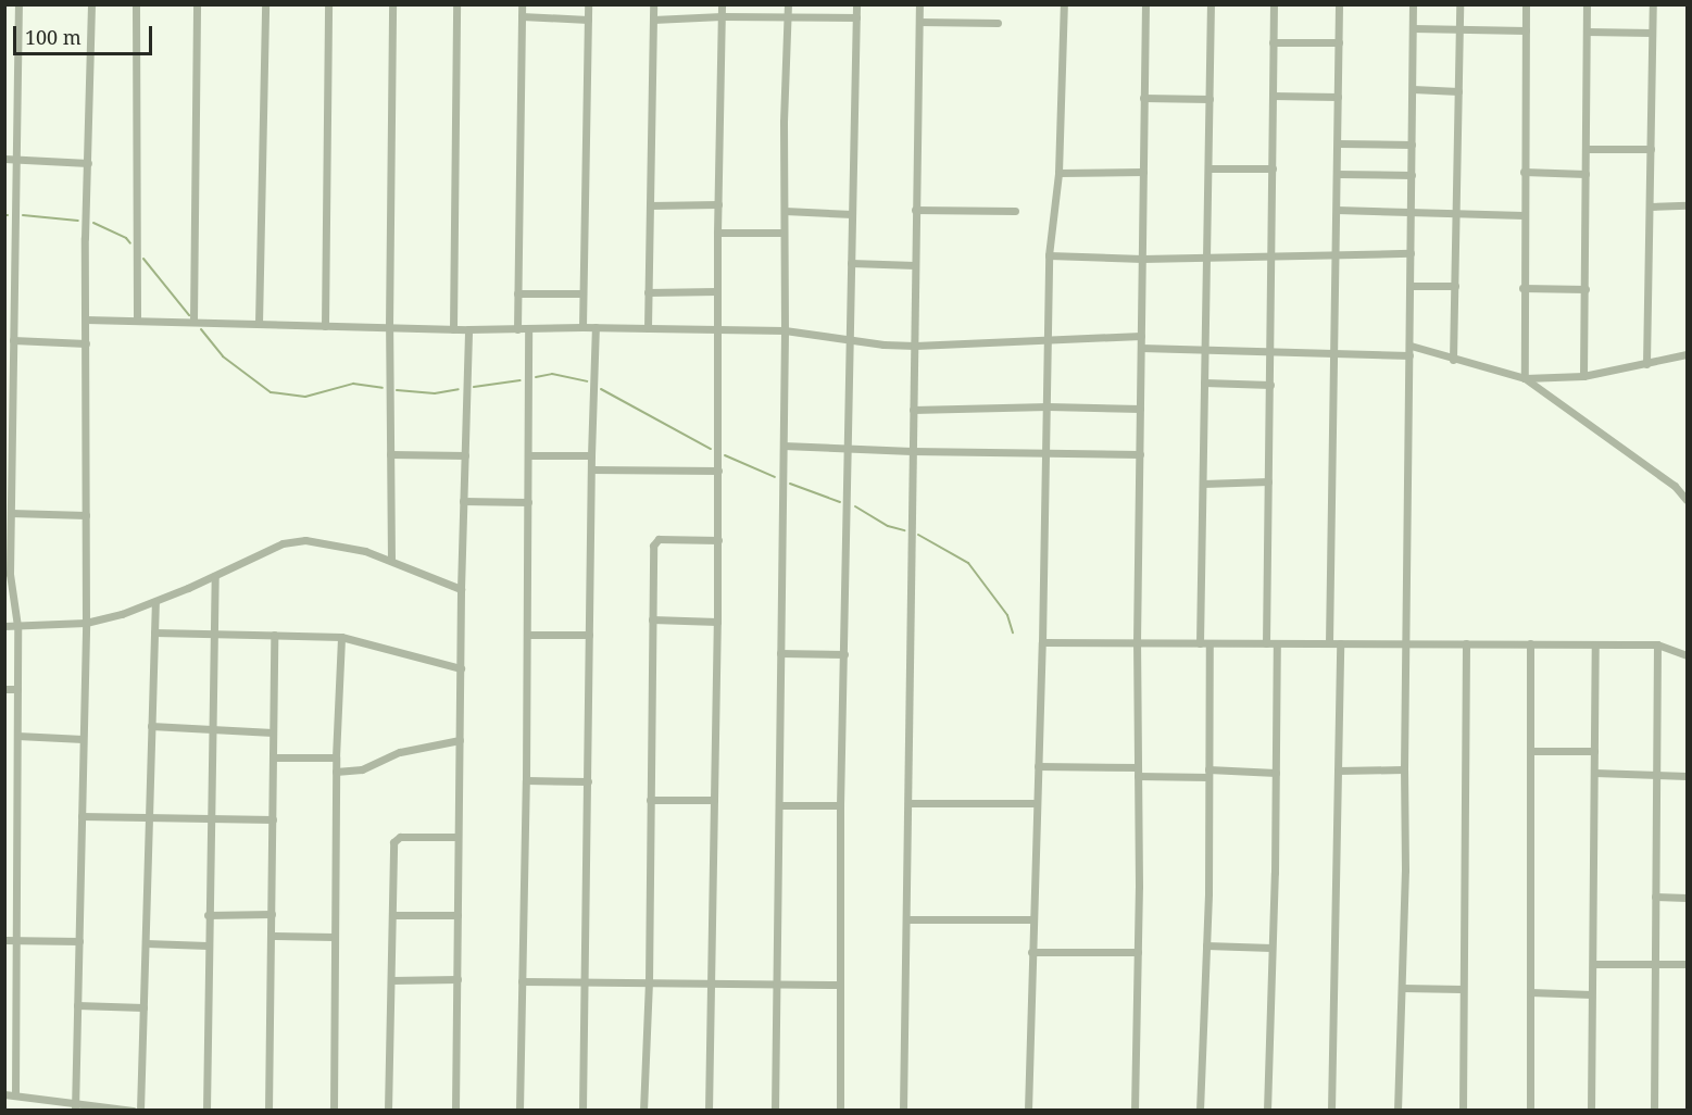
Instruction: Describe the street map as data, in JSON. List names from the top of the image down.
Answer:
{
  "scale_bar": "100 m"
}
